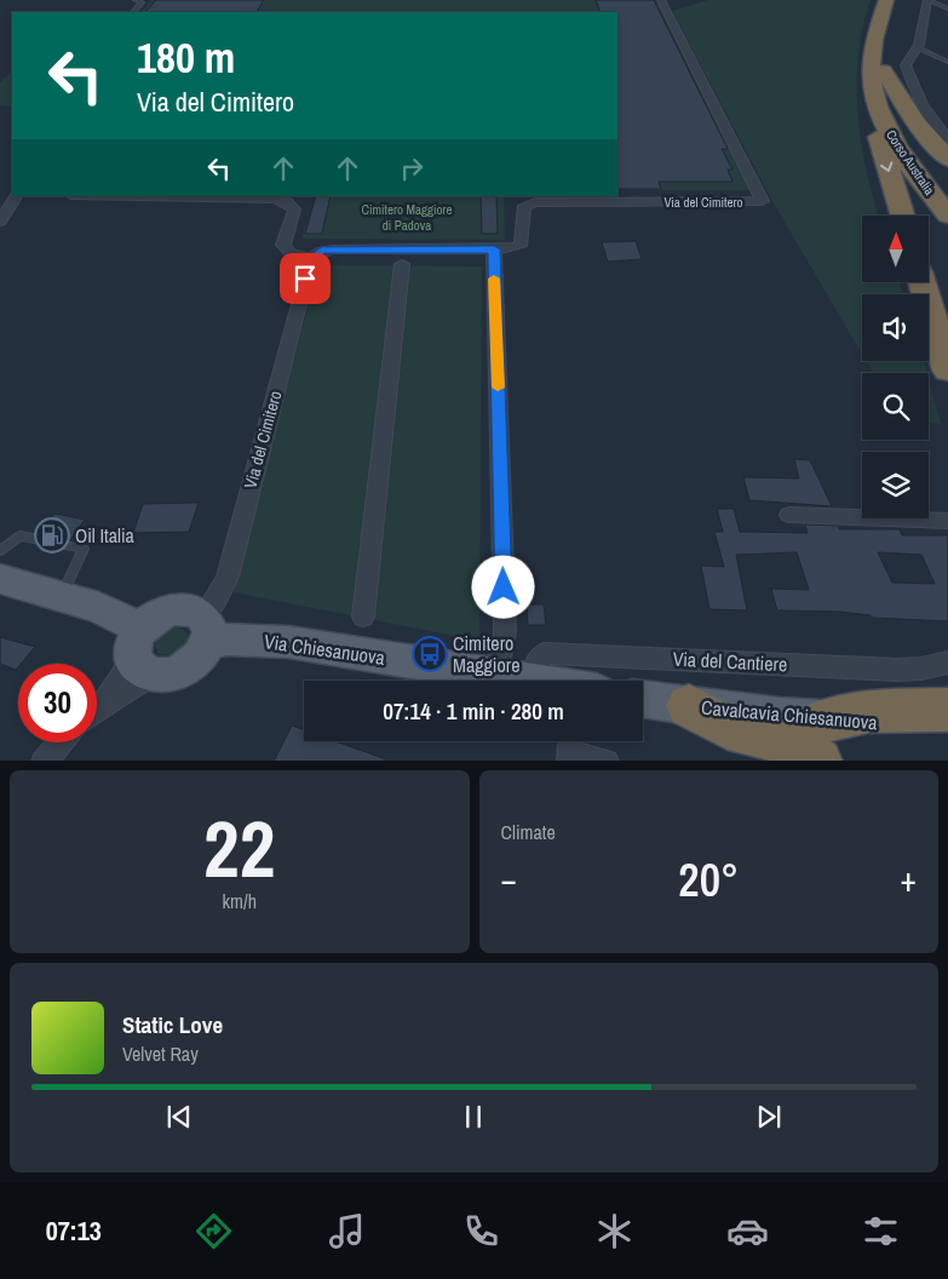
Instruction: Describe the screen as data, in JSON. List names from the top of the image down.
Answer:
{
  "streets": {
    "highway": ["Corso Australia"],
    "main road": ["Via Chiesanuova", "Cavalcavia Chiesanuova"],
    "street": ["Via del Cimitero", "Via del Cantiere"]
  },
  "crossings": [
    ["Via del Cimitero", "Via Chiesanuova"]
  ],
  "parks": ["Cimitero Maggiore di Padova"],
  "places": {
    "fuel station": ["Oil Italia"],
    "bus stop": ["Cimitero Maggiore"]
  },
  "north": "top",
  "page": {
    "turn": ["180 m", "Via del Cimitero"],
    "limit": "30",
    "trip": "07:14 · 1 min · 280 m",
    "tile": [
      ["22", "km/h"],
      "Climate"
    ],
    "heat": ["−", "20°", "+"],
    "song": ["Static Love", "Velvet Ray"],
    "tabs": "07:13"
  }
}
